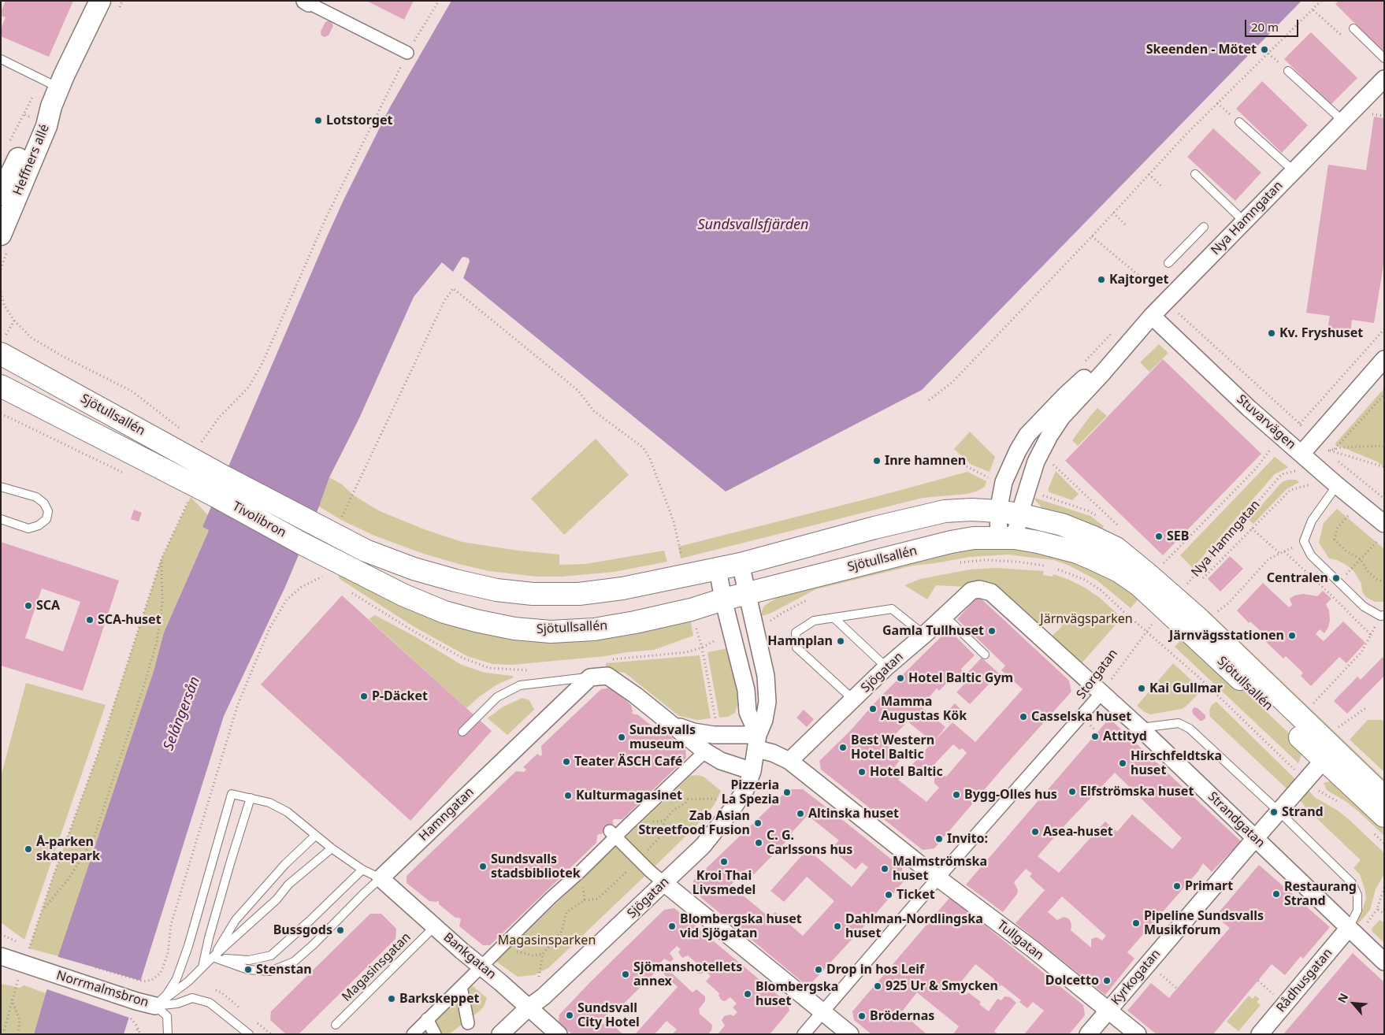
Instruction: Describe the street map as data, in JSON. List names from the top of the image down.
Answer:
{
  "streets": {
    "main road": ["Sjötullsallén", "Tivolibron"],
    "street": [
      "Heffners allé",
      "Nya Hamngatan",
      "Stuvarvägen",
      "Sjögatan",
      "Storgatan",
      "Hamngatan",
      "Strandgatan",
      "Tullgatan",
      "Bankgatan",
      "Kyrkogatan",
      "Rådhusgatan",
      "Norrmalmsbron"
    ],
    "lane": ["Magasinsgatan"]
  },
  "crossings": [
    ["Nya Hamngatan", "Sjötullsallén"],
    ["Nya Hamngatan", "Stuvarvägen"],
    ["Sjötullsallén", "Tivolibron"],
    ["Sjötullsallén", "Sjögatan"],
    ["Sjötullsallén", "Kyrkogatan"],
    ["Sjögatan", "Strandgatan"],
    ["Sjögatan", "Tullgatan"],
    ["Sjögatan", "Bankgatan"],
    ["Storgatan", "Strandgatan"],
    ["Storgatan", "Tullgatan"],
    ["Hamngatan", "Bankgatan"],
    ["Strandgatan", "Kyrkogatan"],
    ["Strandgatan", "Rådhusgatan"],
    ["Tullgatan", "Kyrkogatan"],
    ["Bankgatan", "Magasinsgatan"]
  ],
  "water": ["Sundsvallsfjärden", "Selångersån"],
  "parks": ["Järnvägsparken", "Magasinsparken"],
  "places": [
    "Skeenden - Mötet",
    "Lotstorget",
    "Kajtorget",
    "Kv. Fryshuset",
    "Inre hamnen",
    "SEB",
    "Centralen",
    "SCA",
    "SCA-huset",
    "Gamla Tullhuset",
    "Järnvägsstationen",
    "Hamnplan",
    "Hotel Baltic Gym",
    "Kai Gullmar",
    "P-Däcket",
    "Mamma Augustas Kök",
    "Casselska huset",
    "Attityd",
    "Sundsvalls museum",
    "Best Western Hotel Baltic",
    "Teater ÄSCH Café",
    "Hirschfeldtska huset",
    "Hotel Baltic",
    "Elfströmska huset",
    "Pizzeria La Spezia",
    "Bygg-Olles hus",
    "Kulturmagasinet",
    "Strand",
    "Altinska huset",
    "Zab Asian Streetfood Fusion",
    "Asea-huset",
    "Invito:",
    "C. G. Carlssons hus",
    "Å-parken skatepark",
    "Kroi Thai Livsmedel",
    "Sundsvalls stadsbibliotek",
    "Malmströmska huset",
    "Primart",
    "Restaurang Strand",
    "Ticket",
    "Pipeline Sundsvalls Musikforum",
    "Blombergska huset vid Sjögatan",
    "Dahlman-Nordlingska huset",
    "Bussgods",
    "Stenstan",
    "Drop in hos Leif",
    "Sjömanshotellets annex",
    "Dolcetto",
    "925 Ur & Smycken",
    "Blombergska huset",
    "Barkskeppet",
    "Sundsvall City Hotel",
    "Brödernas"
  ],
  "scale_bar": "20 m",
  "north": "top left"
}
